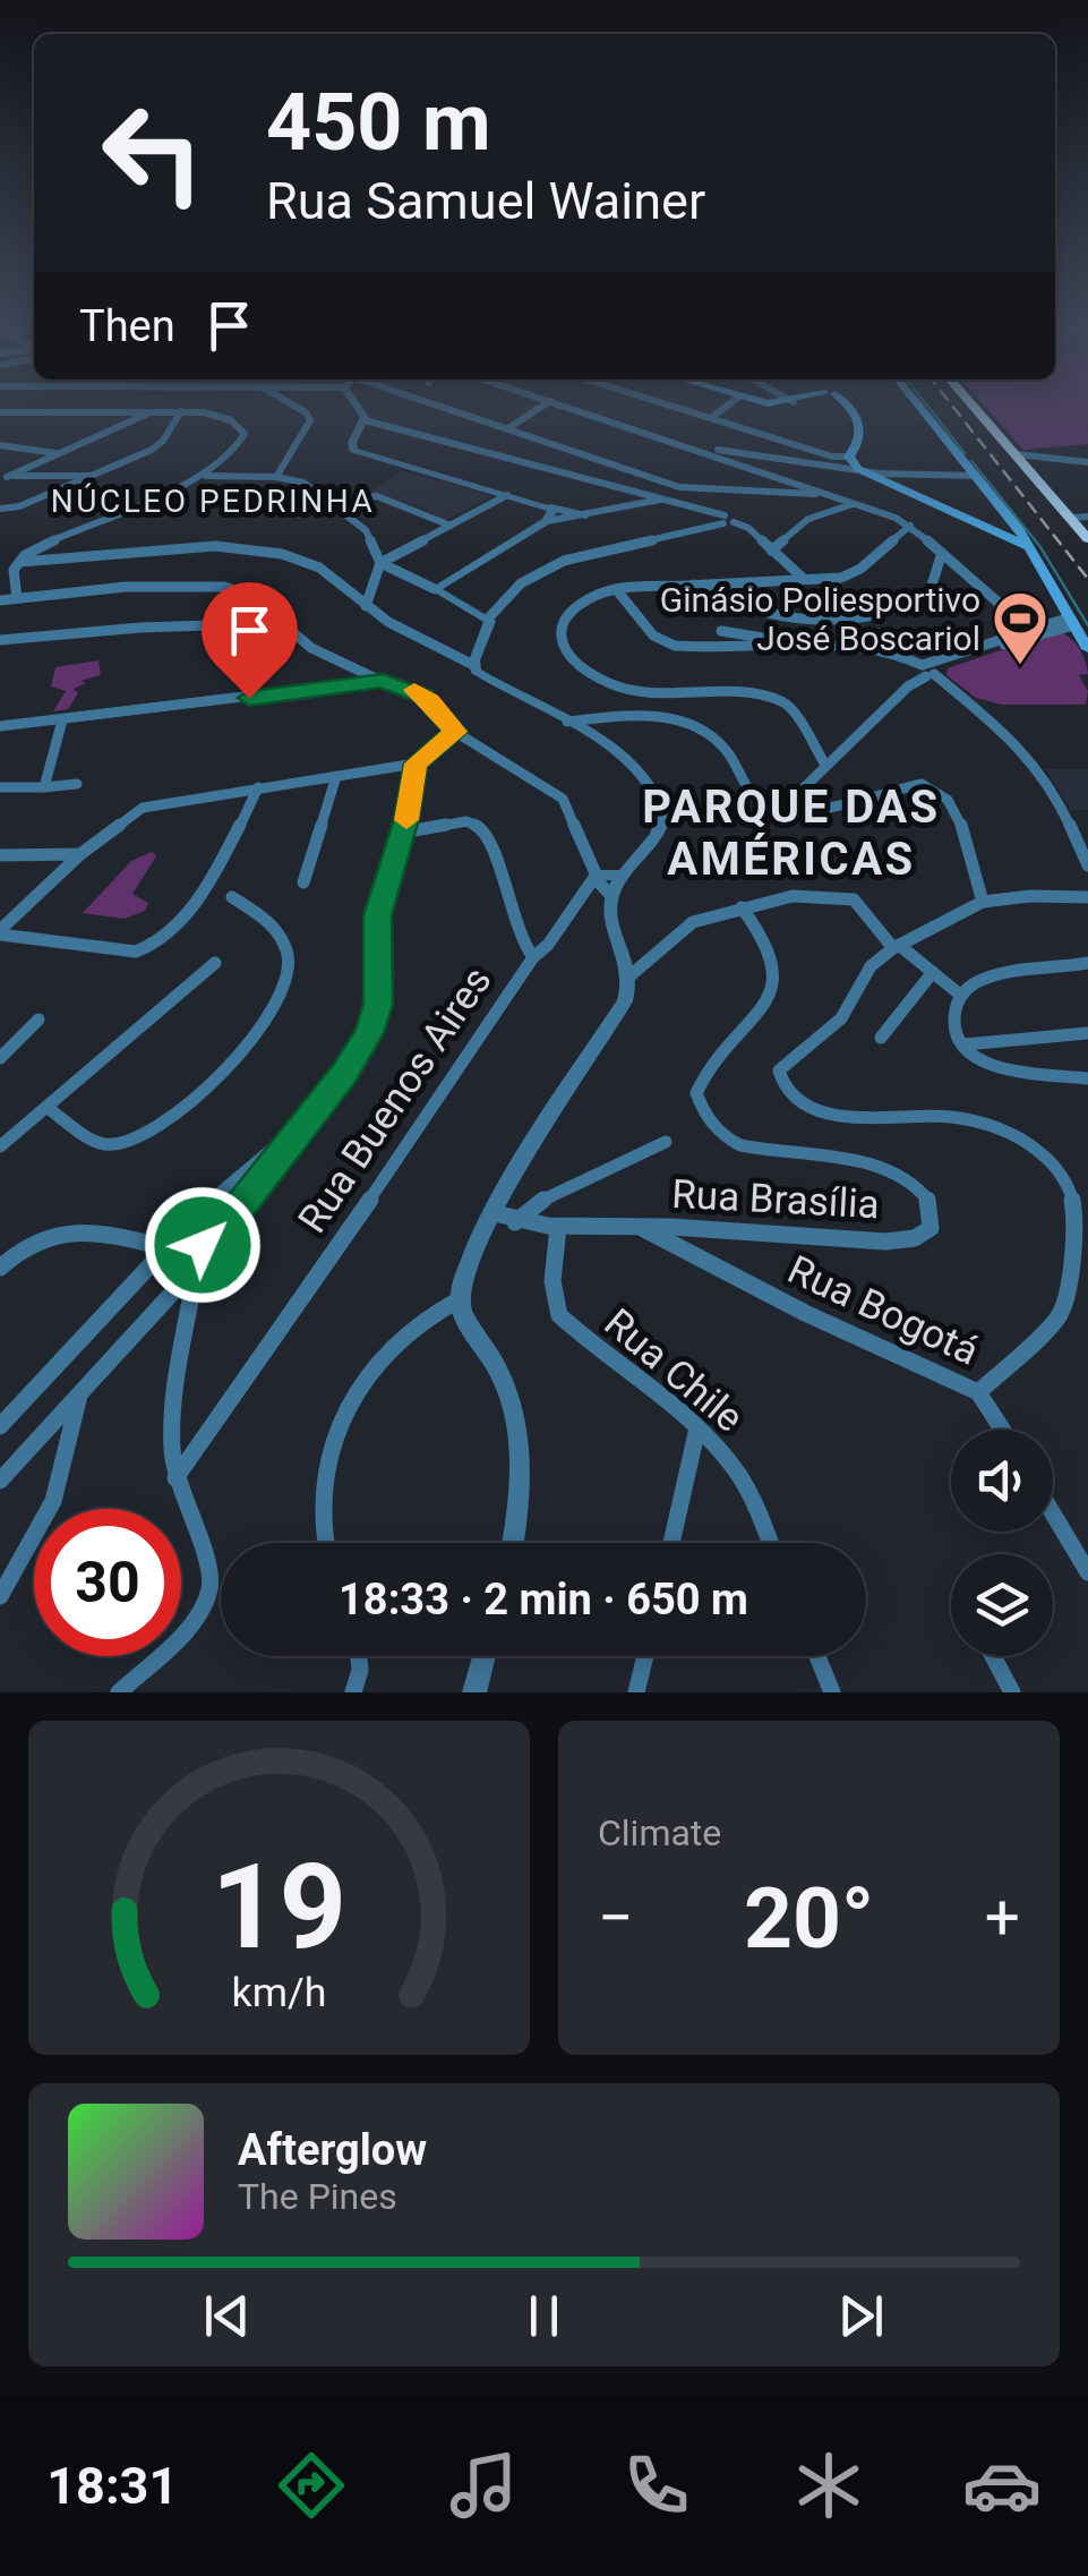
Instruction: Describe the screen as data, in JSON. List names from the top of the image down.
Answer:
{
  "streets": {
    "street": [
      "Rua Buenos Aires",
      "Rua Brasília",
      "Rua Bogotá",
      "Rua Chile"
    ]
  },
  "crossings": [
    ["Rua Brasília", "Rua Bogotá"],
    ["Rua Brasília", "Rua Chile"]
  ],
  "districts": ["NÚCLEO PEDRINHA", "PARQUE DAS AMÉRICAS"],
  "places": {
    "sports": ["Ginásio Poliesportivo José Boscariol"]
  },
  "page": {
    "turn": ["450 m", "Rua Samuel Wainer"],
    "then": "Then",
    "limit": "30",
    "trip": "18:33 · 2 min · 650 m",
    "tile": "Climate",
    "heat": ["−", "20°", "+"],
    "song": ["Afterglow", "The Pines"],
    "tabs": "18:31",
    "gauge": ["19", "km/h"]
  }
}
